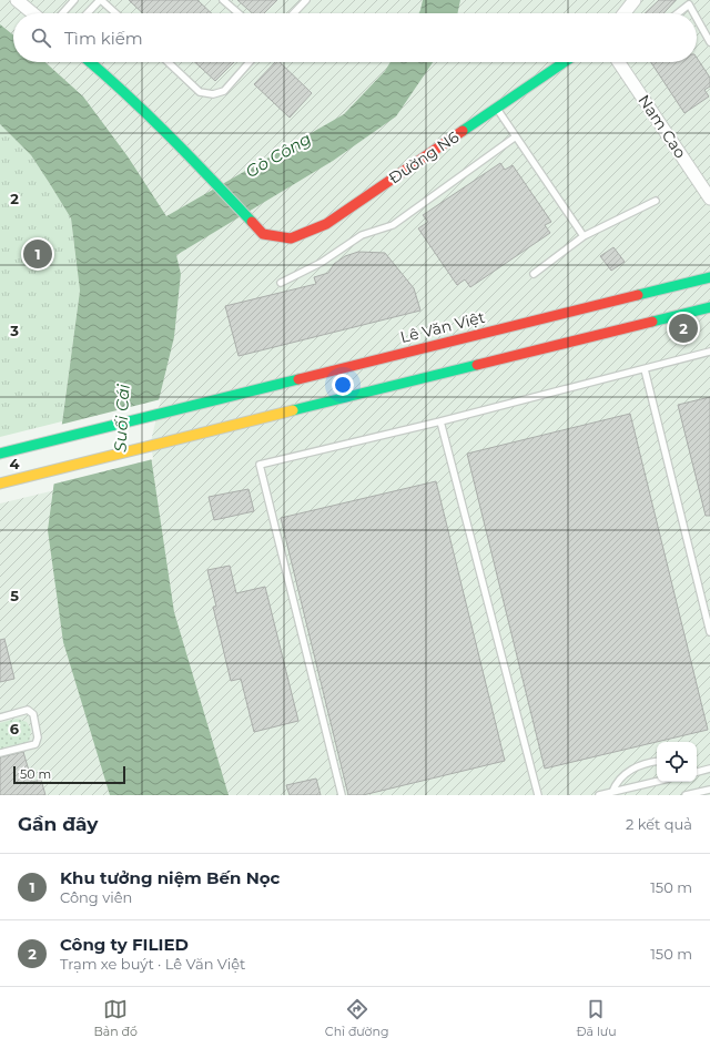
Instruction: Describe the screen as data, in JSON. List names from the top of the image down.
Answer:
{
  "streets": {
    "main road": ["Đường N6", "Lê Văn Việt"],
    "street": ["Nam Cao"]
  },
  "water": ["Gò Công", "Suối Cái"],
  "scale_bar": "50 m",
  "page": {
    "search": "Tìm kiếm",
    "pins": ["1", "2"],
    "scale": "50 m",
    "heading": ["Gần đây", "2 kết quả"],
    "list": [
      {
        "mark": "1",
        "name": "Khu tưởng niệm Bến Nọc",
        "note": "Công viên",
        "value": "150 m"
      },
      {
        "mark": "2",
        "name": "Công ty FILIED",
        "note": "Trạm xe buýt · Lê Văn Việt",
        "value": "150 m"
      }
    ],
    "nav": ["Bản đồ", "Chỉ đường", "Đã lưu"]
  },
  "grid": {
    "rows": [
      "2",
      "3",
      "4",
      "5",
      "6"
    ]
  }
}
